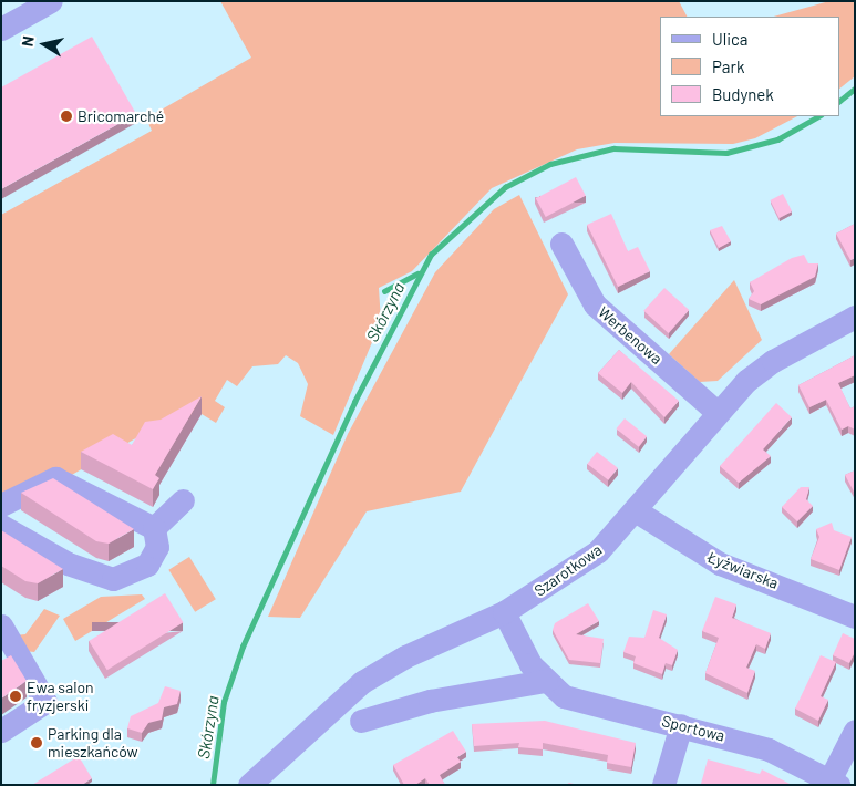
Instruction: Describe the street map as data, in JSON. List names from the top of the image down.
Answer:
{
  "streets": {
    "street": [
      "Werbenowa",
      "Szarotkowa",
      "Łyżwiarska",
      "Sportowa"
    ]
  },
  "crossings": [
    ["Werbenowa", "Szarotkowa"],
    ["Szarotkowa", "Łyżwiarska"],
    ["Szarotkowa", "Sportowa"]
  ],
  "water": ["Skórzyna"],
  "places": ["Bricomarché", "Ewa salon fryzjerski", "Parking dla mieszkańców"],
  "legend": ["Ulica", "Park", "Budynek"],
  "north": "left"
}
